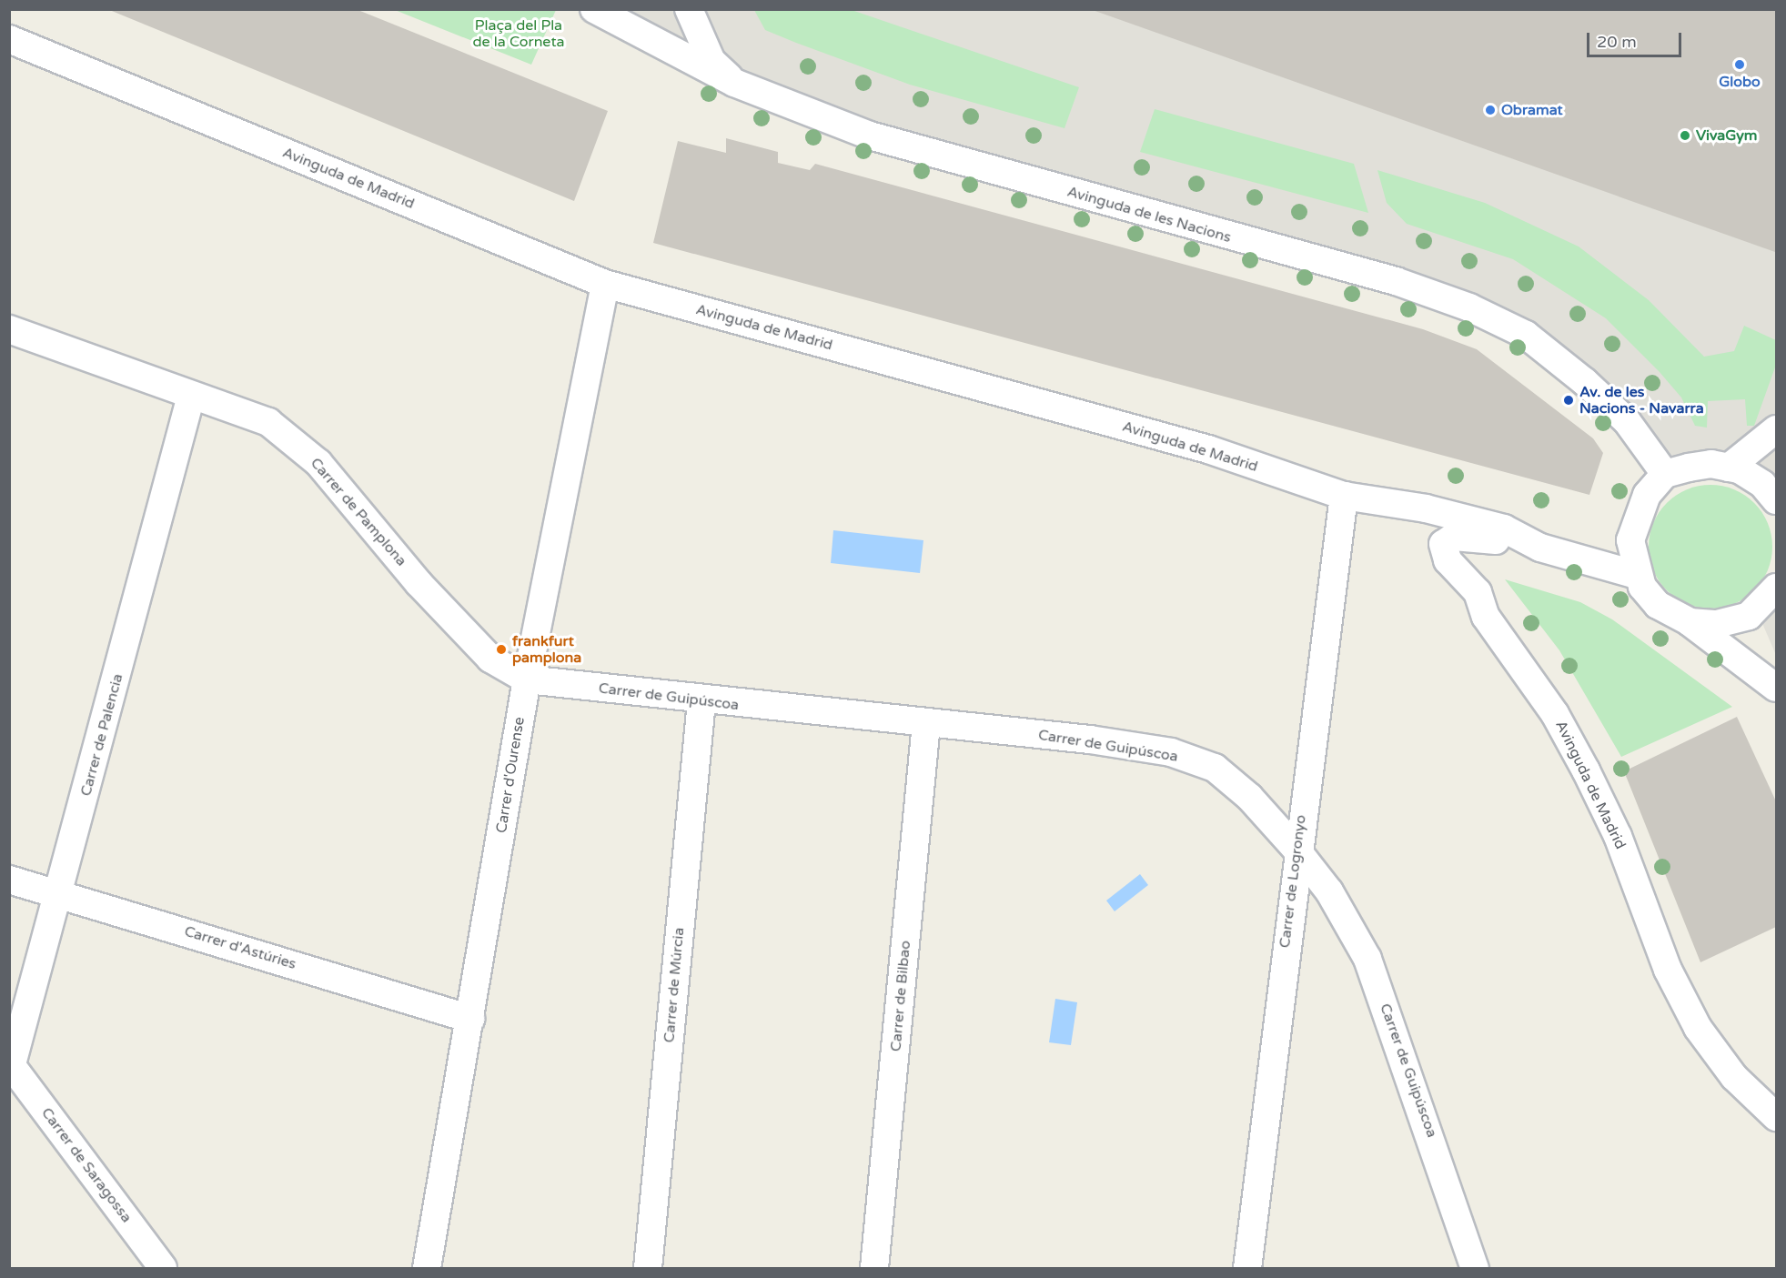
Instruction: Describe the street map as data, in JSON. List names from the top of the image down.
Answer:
{
  "streets": {
    "street": [
      "Avinguda de Madrid",
      "Avinguda de les Nacions",
      "Carrer de Pamplona",
      "Carrer de Guipúscoa",
      "Carrer de Palencia",
      "Carrer d'Ourense",
      "Carrer de Logronyo",
      "Carrer d'Astúries",
      "Carrer de Múrcia",
      "Carrer de Bilbao",
      "Carrer de Saragossa"
    ]
  },
  "crossings": [
    ["Avinguda de Madrid", "Carrer d'Ourense"],
    ["Avinguda de Madrid", "Carrer de Logronyo"],
    ["Carrer de Pamplona", "Carrer de Guipúscoa"],
    ["Carrer de Pamplona", "Carrer de Palencia"],
    ["Carrer de Pamplona", "Carrer d'Ourense"],
    ["Carrer de Guipúscoa", "Carrer d'Ourense"],
    ["Carrer de Guipúscoa", "Carrer de Logronyo"],
    ["Carrer de Guipúscoa", "Carrer de Múrcia"],
    ["Carrer de Guipúscoa", "Carrer de Bilbao"],
    ["Carrer de Palencia", "Carrer d'Astúries"],
    ["Carrer de Palencia", "Carrer de Saragossa"],
    ["Carrer d'Ourense", "Carrer d'Astúries"]
  ],
  "parks": ["Plaça del Pla de la Corneta"],
  "places": [
    "Globo",
    "Obramat",
    "VivaGym",
    "Av. de les Nacions - Navarra",
    "frankfurt pamplona"
  ],
  "scale_bar": "20 m"
}
